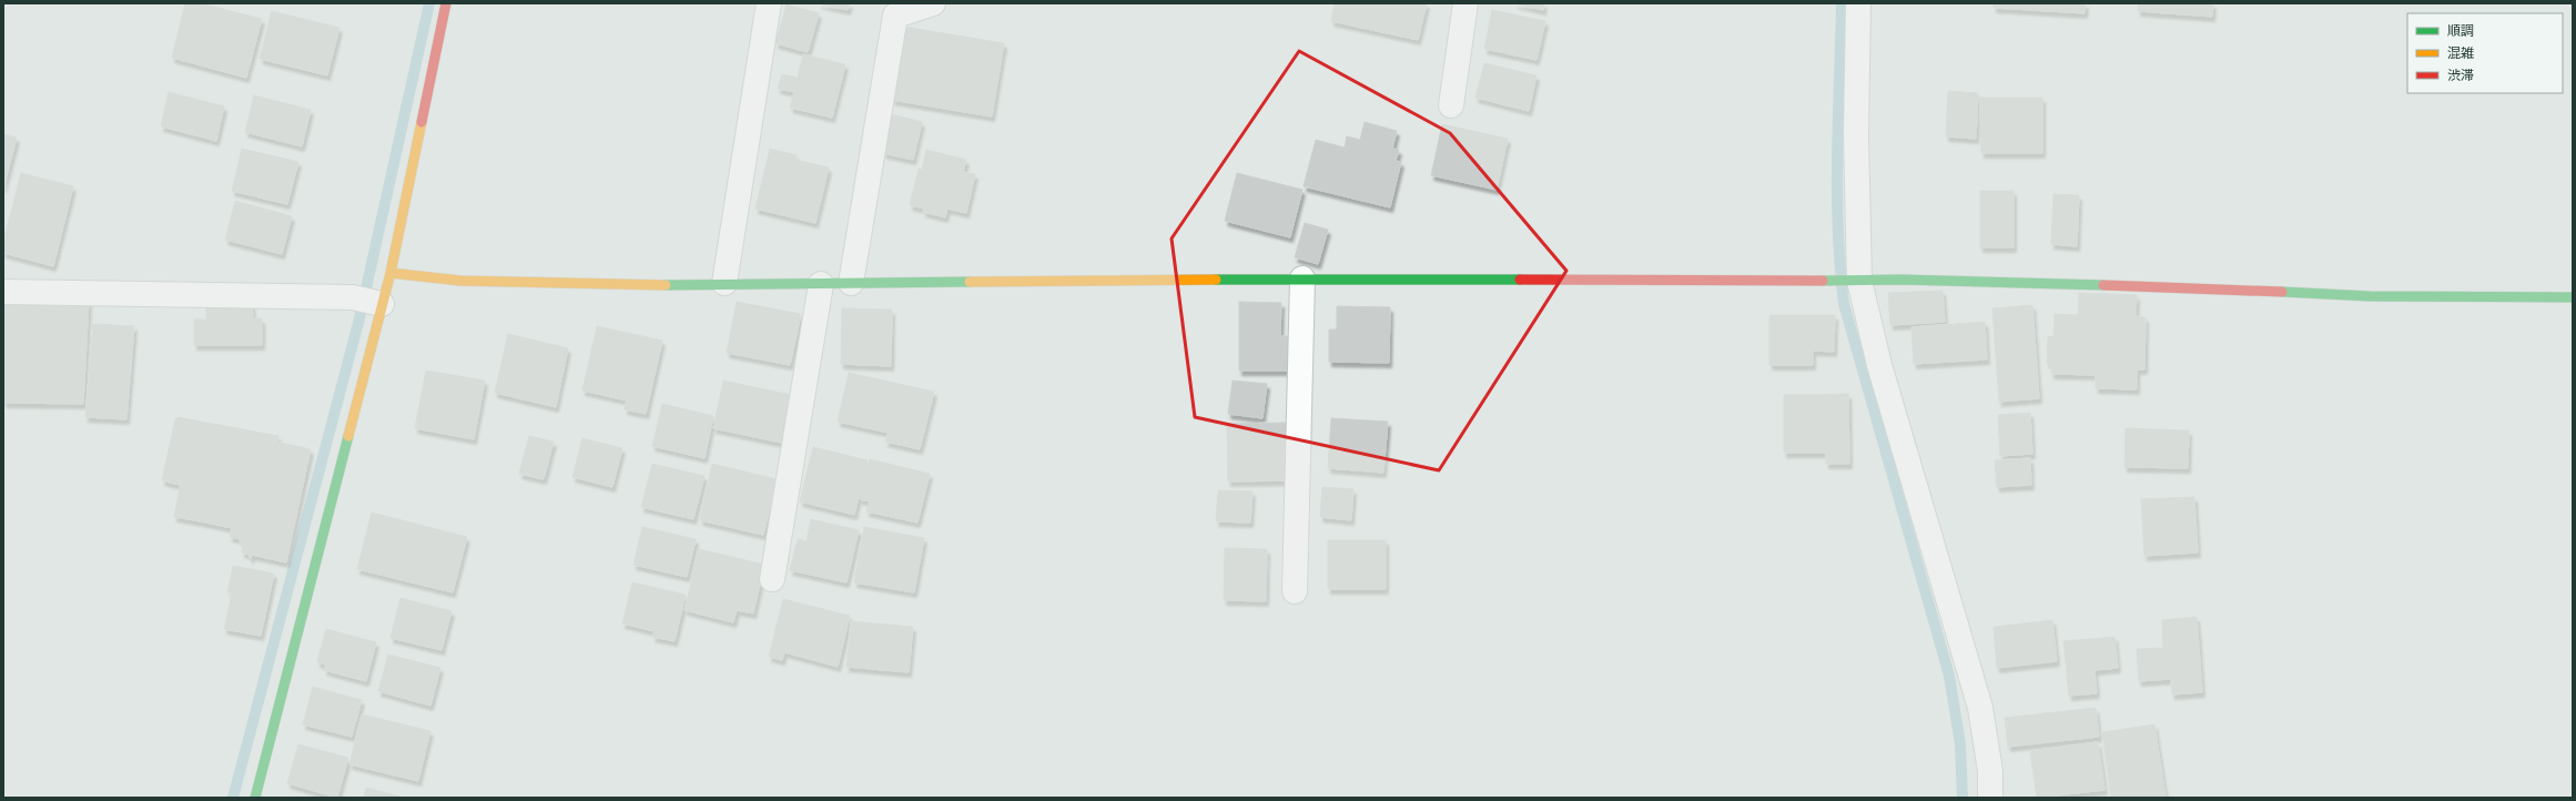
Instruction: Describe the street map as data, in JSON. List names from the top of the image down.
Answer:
{
  "legend": ["順調", "混雑", "渋滞"]
}
